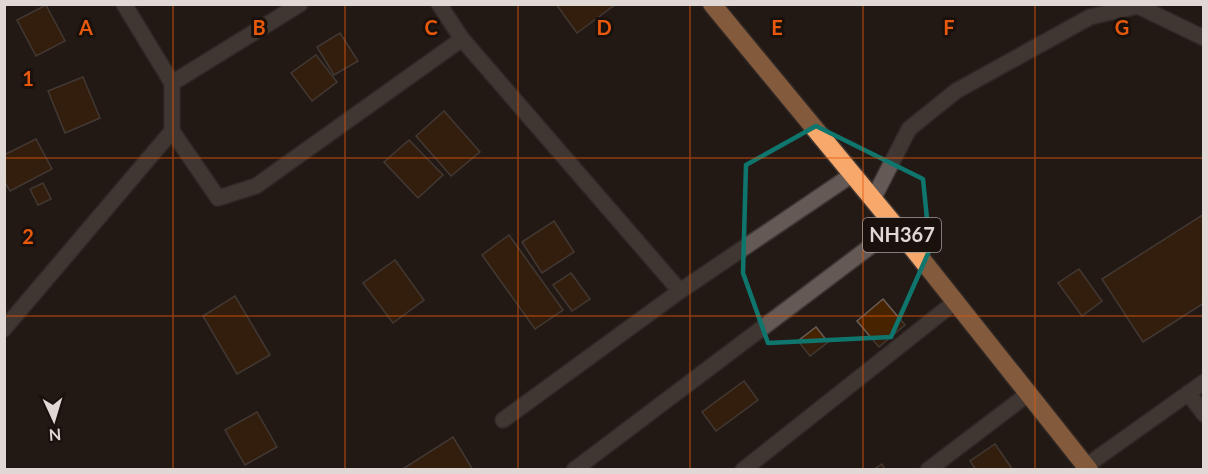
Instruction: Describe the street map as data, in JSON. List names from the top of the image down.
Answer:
{
  "streets": {
    "highway": ["NH367"]
  },
  "north": "bottom",
  "grid": {
    "columns": [
      "A",
      "B",
      "C",
      "D",
      "E",
      "F",
      "G"
    ],
    "rows": ["1", "2"]
  }
}
